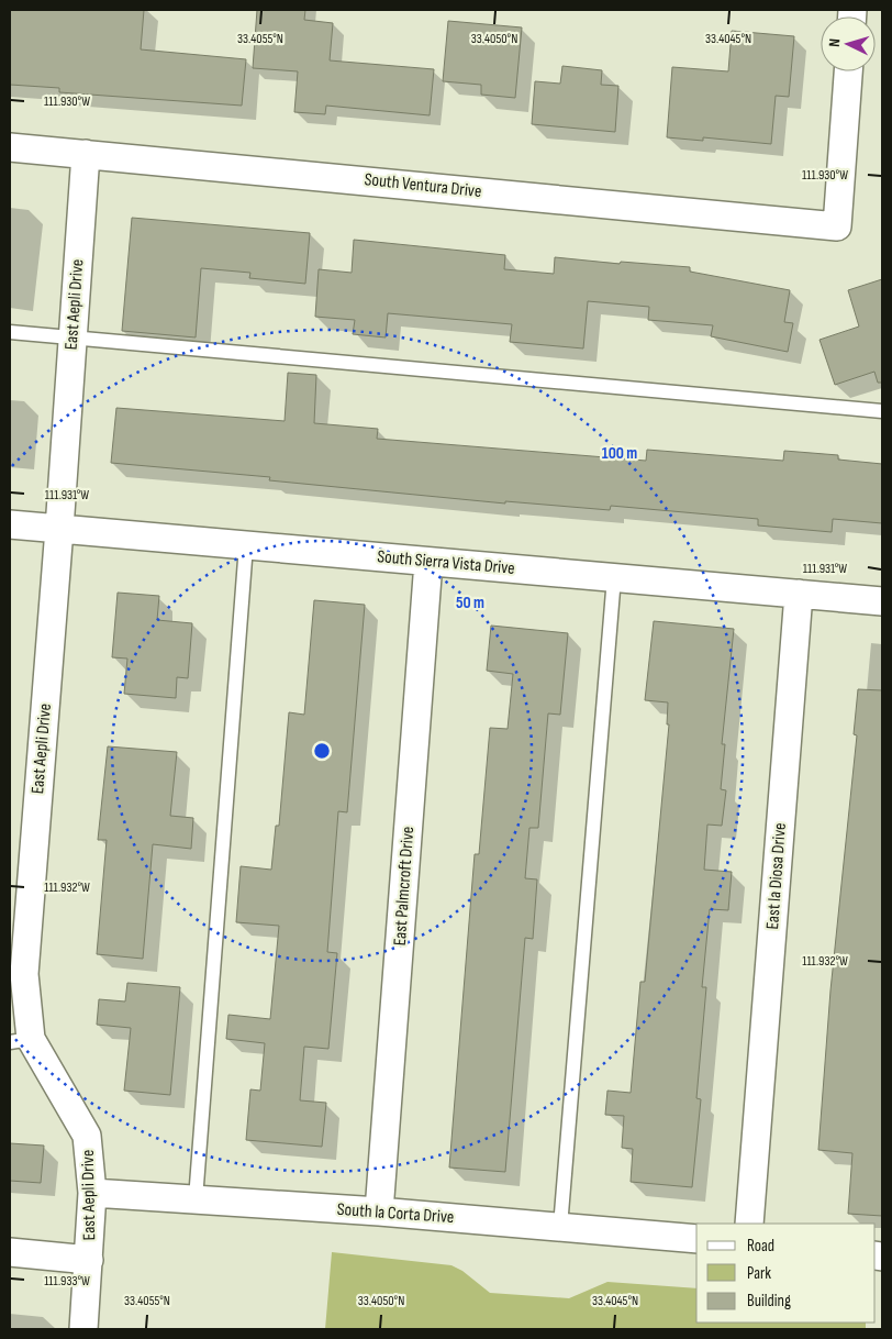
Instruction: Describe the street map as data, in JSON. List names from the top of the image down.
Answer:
{
  "streets": {
    "street": [
      "South Ventura Drive",
      "East Aepli Drive",
      "South Sierra Vista Drive",
      "East la Diosa Drive",
      "East Palmcroft Drive",
      "South la Corta Drive"
    ]
  },
  "crossings": [
    ["South Ventura Drive", "East Aepli Drive"],
    ["East Aepli Drive", "South Sierra Vista Drive"],
    ["East Aepli Drive", "South la Corta Drive"],
    ["South Sierra Vista Drive", "East la Diosa Drive"],
    ["South Sierra Vista Drive", "East Palmcroft Drive"],
    ["East Palmcroft Drive", "South la Corta Drive"]
  ],
  "legend": ["Road", "Park", "Building"],
  "north": "left",
  "coordinates": [
    "33.4055°N",
    "33.4050°N",
    "33.4045°N",
    "111.930°W",
    "111.931°W",
    "111.932°W",
    "111.933°W"
  ],
  "rings": ["100 m", "50 m"]
}
